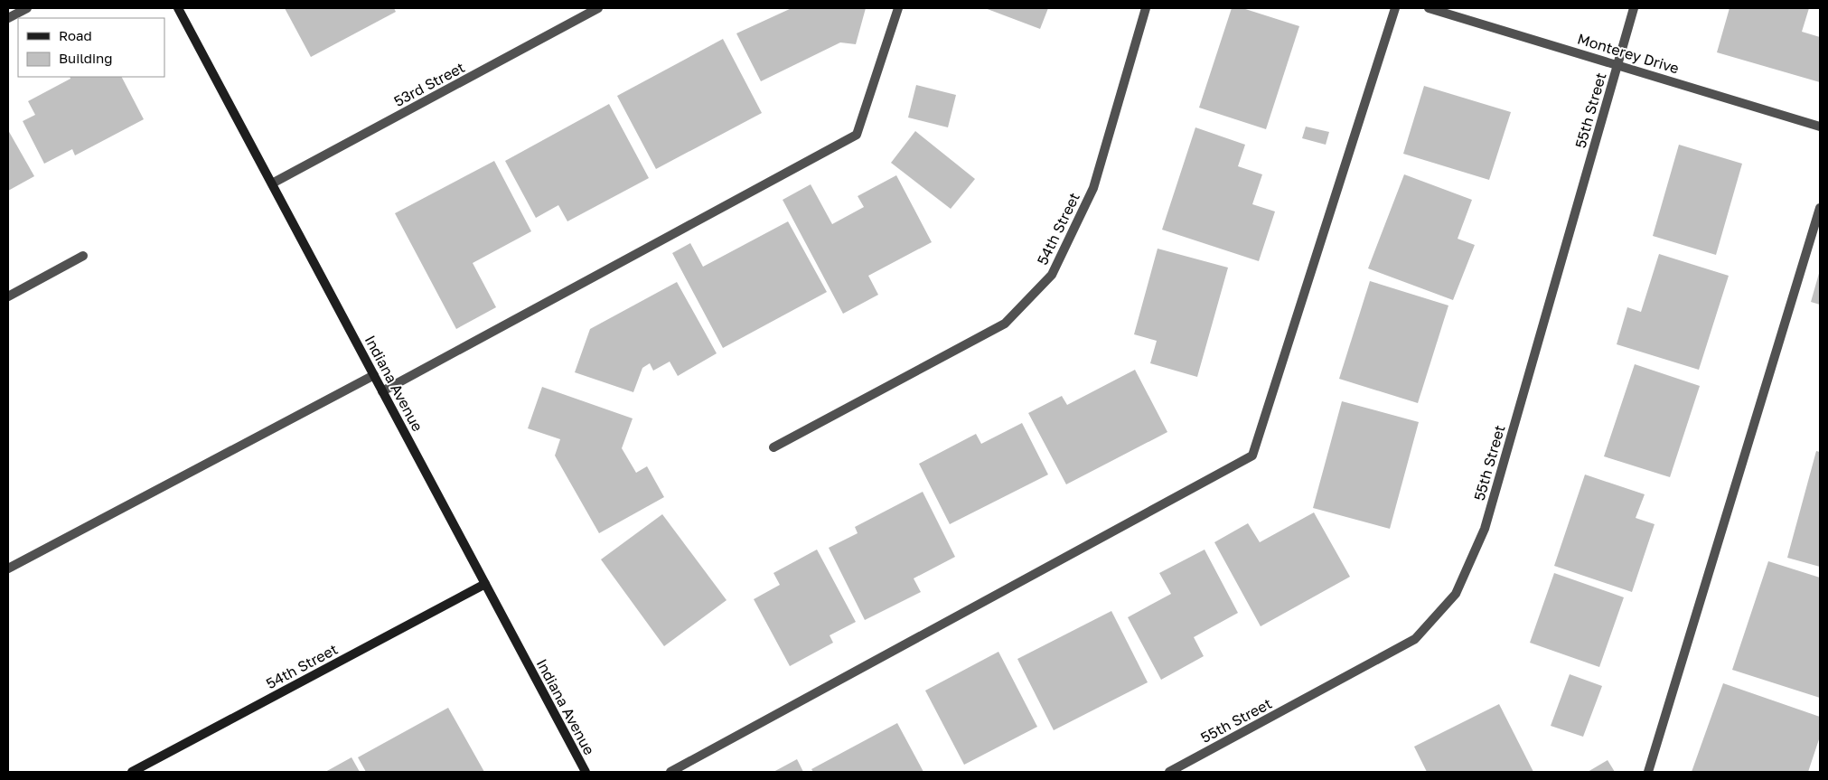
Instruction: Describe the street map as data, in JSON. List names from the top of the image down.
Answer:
{
  "streets": {
    "main road": ["54th Street", "Indiana Avenue"],
    "street": ["Monterey Drive", "53rd Street", "55th Street"]
  },
  "crossings": [
    ["Monterey Drive", "55th Street"],
    ["53rd Street", "Indiana Avenue"],
    ["54th Street", "Indiana Avenue"]
  ],
  "legend": ["Road", "Building"]
}
